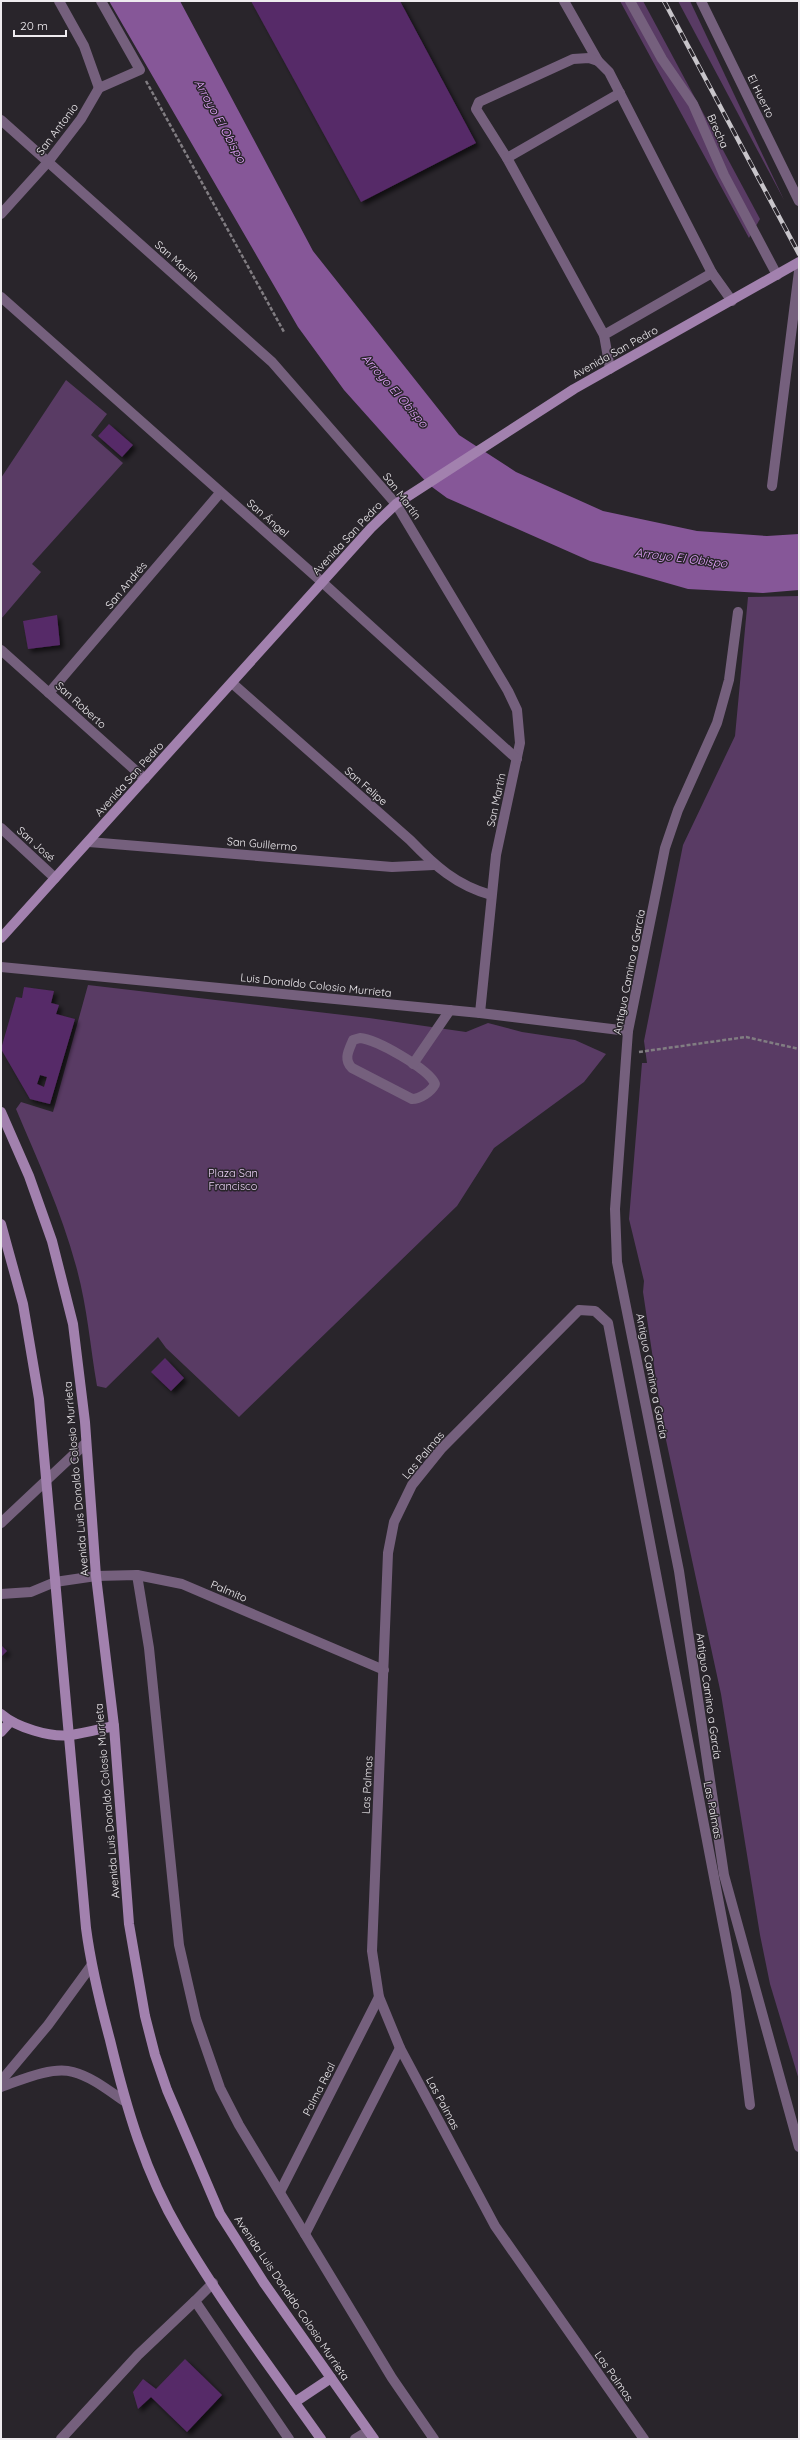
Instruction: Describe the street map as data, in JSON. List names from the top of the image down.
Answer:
{
  "streets": {
    "main road": ["Avenida San Pedro", "Avenida Luis Donaldo Colosio Murrieta"],
    "street": [
      "El Huerto",
      "San Antonio",
      "Brecha",
      "San Martín",
      "San Ángel",
      "San Andrés",
      "San Roberto",
      "San Felipe",
      "San José",
      "San Guillermo",
      "Antiguo Camino a García",
      "Luis Donaldo Colosio Murrieta",
      "Las Palmas",
      "Palmito",
      "Palma Real"
    ]
  },
  "crossings": [
    ["San Antonio", "San Martín"],
    ["Brecha", "Avenida San Pedro"],
    ["San Martín", "Avenida San Pedro"],
    ["San Martín", "San Ángel"],
    ["San Martín", "San Felipe"],
    ["San Martín", "Luis Donaldo Colosio Murrieta"],
    ["Avenida San Pedro", "San Ángel"],
    ["Avenida San Pedro", "San Roberto"],
    ["Avenida San Pedro", "San Felipe"],
    ["Avenida San Pedro", "San José"],
    ["Avenida San Pedro", "San Guillermo"],
    ["San Ángel", "San Andrés"],
    ["San Andrés", "San Roberto"],
    ["San Felipe", "San Guillermo"],
    ["Antiguo Camino a García", "Luis Donaldo Colosio Murrieta"],
    ["Las Palmas", "Palmito"],
    ["Las Palmas", "Palma Real"],
    ["Avenida Luis Donaldo Colosio Murrieta", "Palmito"]
  ],
  "water": ["Arroyo El Obispo"],
  "parks": ["Plaza San Francisco"],
  "scale_bar": "20 m"
}
